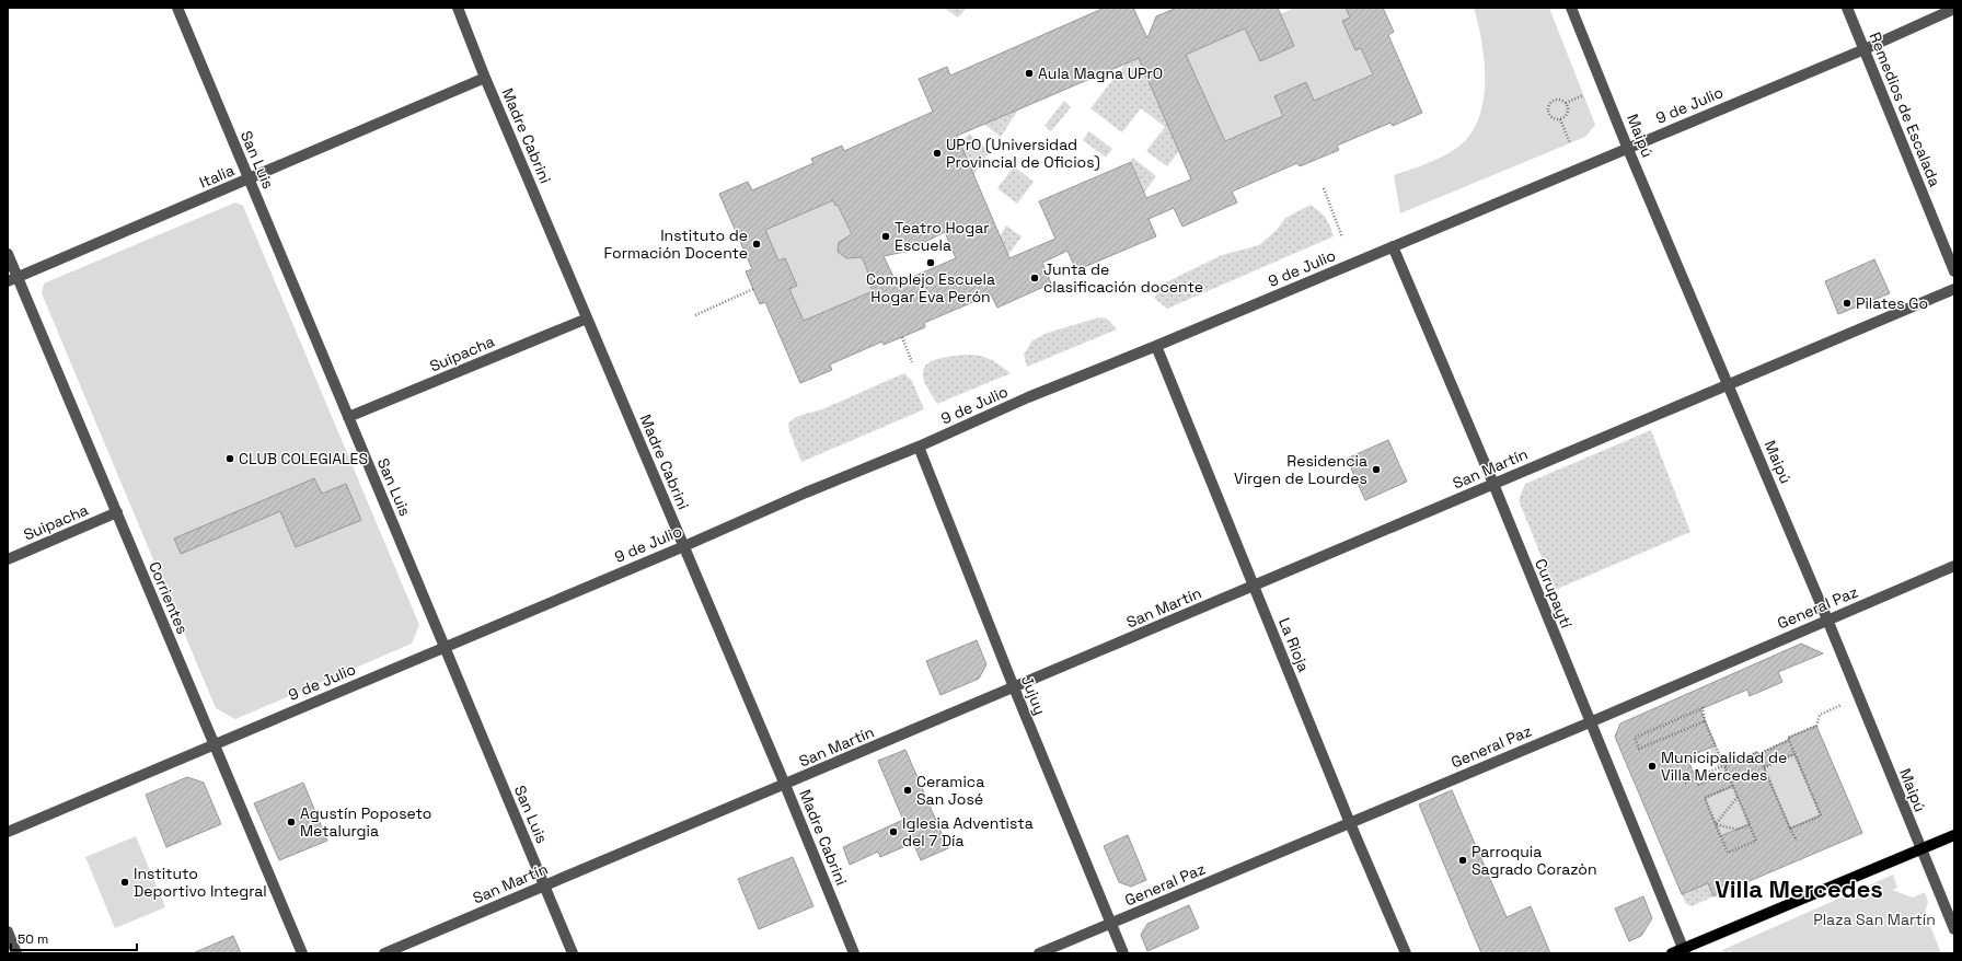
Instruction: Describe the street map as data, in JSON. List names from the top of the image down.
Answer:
{
  "streets": {
    "street": [
      "9 de Julio",
      "Remedios de Escalada",
      "Madre Cabrini",
      "Maipú",
      "San Luis",
      "Italia",
      "Suipacha",
      "San Martín",
      "Curupaytí",
      "Corrientes",
      "General Paz",
      "La Rioja",
      "Jujuy"
    ]
  },
  "crossings": [
    ["9 de Julio", "Remedios de Escalada"],
    ["9 de Julio", "Madre Cabrini"],
    ["9 de Julio", "Maipú"],
    ["9 de Julio", "San Luis"],
    ["9 de Julio", "Curupaytí"],
    ["9 de Julio", "Corrientes"],
    ["9 de Julio", "La Rioja"],
    ["9 de Julio", "Jujuy"],
    ["Madre Cabrini", "Italia"],
    ["Madre Cabrini", "Suipacha"],
    ["Madre Cabrini", "San Martín"],
    ["Maipú", "San Martín"],
    ["Maipú", "General Paz"],
    ["San Luis", "Italia"],
    ["San Luis", "Suipacha"],
    ["San Luis", "San Martín"],
    ["Italia", "Corrientes"],
    ["Suipacha", "Corrientes"],
    ["San Martín", "Curupaytí"],
    ["San Martín", "La Rioja"],
    ["San Martín", "Jujuy"],
    ["Curupaytí", "General Paz"],
    ["General Paz", "La Rioja"],
    ["General Paz", "Jujuy"]
  ],
  "districts": ["Villa Mercedes"],
  "parks": ["Plaza San Martín"],
  "places": [
    "Aula Magna UPrO",
    "UPrO (Universidad Provincial de Oficios)",
    "Teatro Hogar Escuela",
    "Instituto de Formación Docente",
    "Complejo Escuela Hogar Eva Perón",
    "Junta de clasificación docente",
    "Pilates Go",
    "CLUB COLEGIALES",
    "Residencia Virgen de Lourdes",
    "Municipalidad de Villa Mercedes",
    "Ceramica San José",
    "Agustín Poposeto Metalurgia",
    "Iglesia Adventista del 7 Día",
    "Parroquia Sagrado Corazòn",
    "Instituto Deportivo Integral"
  ],
  "scale_bar": "50 m"
}
